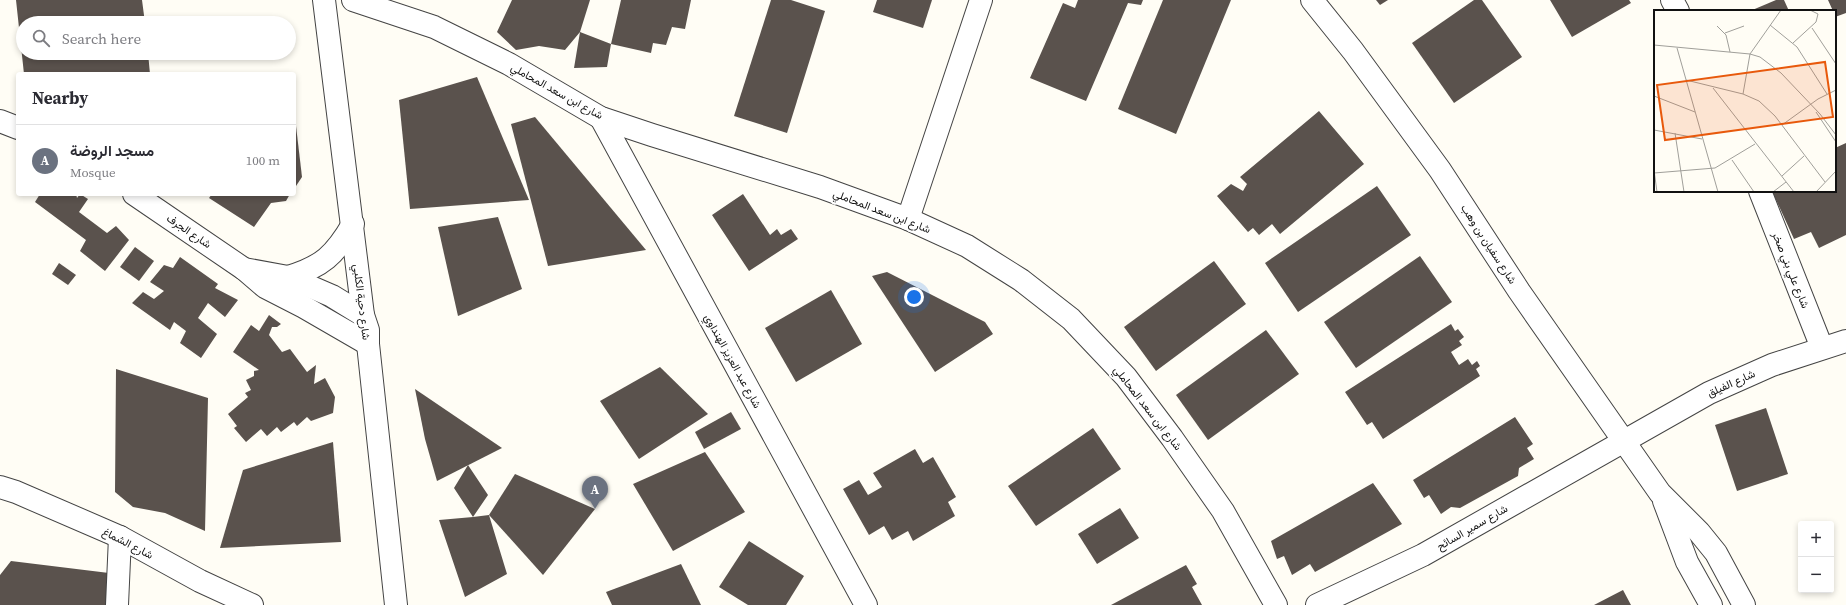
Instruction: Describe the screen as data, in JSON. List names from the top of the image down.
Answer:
{
  "streets": {
    "street": [
      "شارع ابن سعد المحاملي",
      "شارع الجرف",
      "شارع سفيان بن وهب",
      "شارع علي بني صخر",
      "شارع دحية الكلبي",
      "شارع عبد العزيز الهنداوي",
      "شارع الفيلق",
      "شارع سمير السائح",
      "شارع الشماغ"
    ]
  },
  "crossings": [
    ["شارع ابن سعد المحاملي", "شارع عبد العزيز الهنداوي"],
    ["شارع الجرف", "شارع دحية الكلبي"],
    ["شارع سفيان بن وهب", "شارع الفيلق"],
    ["شارع سفيان بن وهب", "شارع سمير السائح"],
    ["شارع علي بني صخر", "شارع الفيلق"],
    ["شارع الفيلق", "شارع سمير السائح"]
  ],
  "page": {
    "search": "Search here",
    "heading": "Nearby",
    "list": [
      {
        "mark": "A",
        "name": "مسجد الروضة",
        "note": "Mosque",
        "value": "100 m"
      }
    ],
    "pins": "A",
    "map_buttons": ["+", "−"]
  }
}
